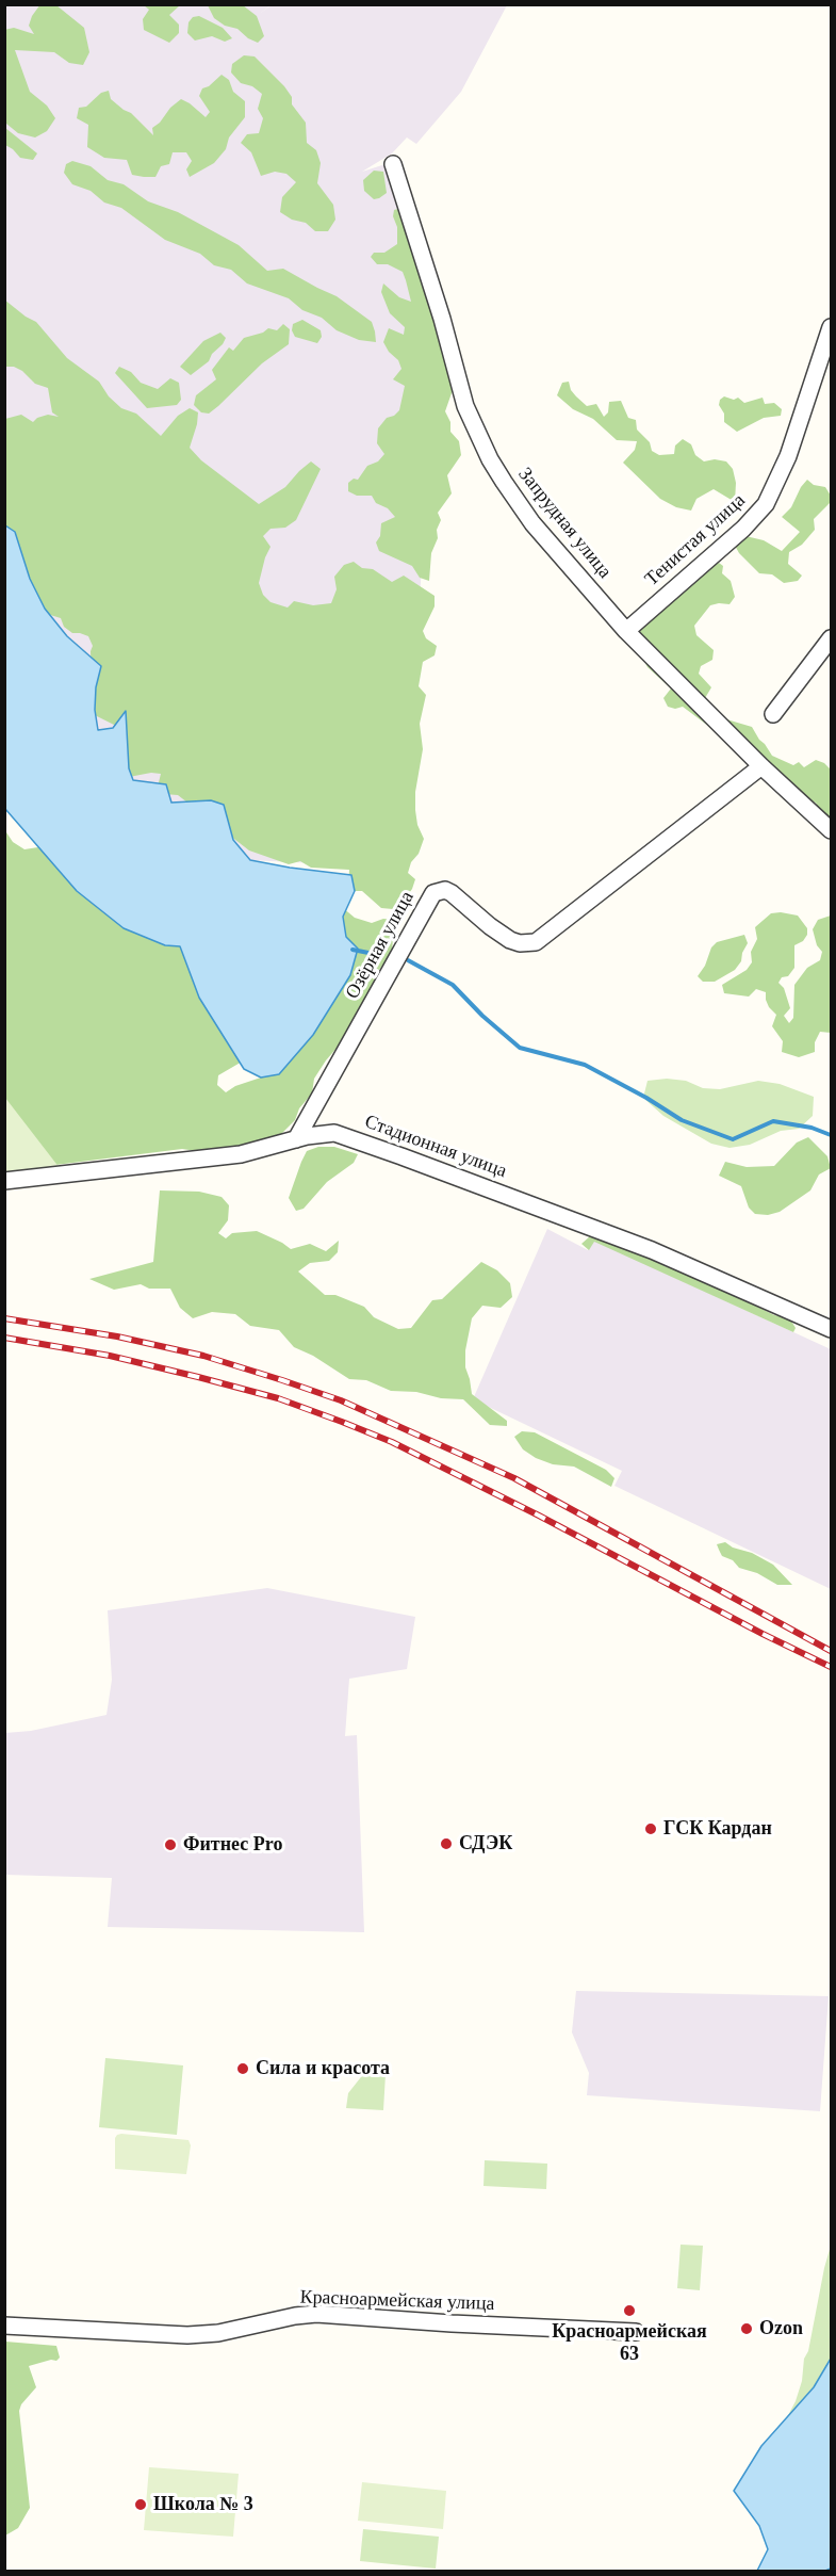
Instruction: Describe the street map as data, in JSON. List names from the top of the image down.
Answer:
{
  "streets": {
    "street": [
      "Запрудная улица",
      "Тенистая улица",
      "Озёрная улица",
      "Стадионная улица",
      "Красноармейская улица"
    ]
  },
  "crossings": [
    ["Запрудная улица", "Тенистая улица"],
    ["Запрудная улица", "Озёрная улица"],
    ["Озёрная улица", "Стадионная улица"]
  ],
  "places": [
    "ГСК Кардан",
    "СДЭК",
    "Фитнес Pro",
    "Сила и красота",
    "Красноармейская 63",
    "Ozon",
    "Школа № 3"
  ]
}
